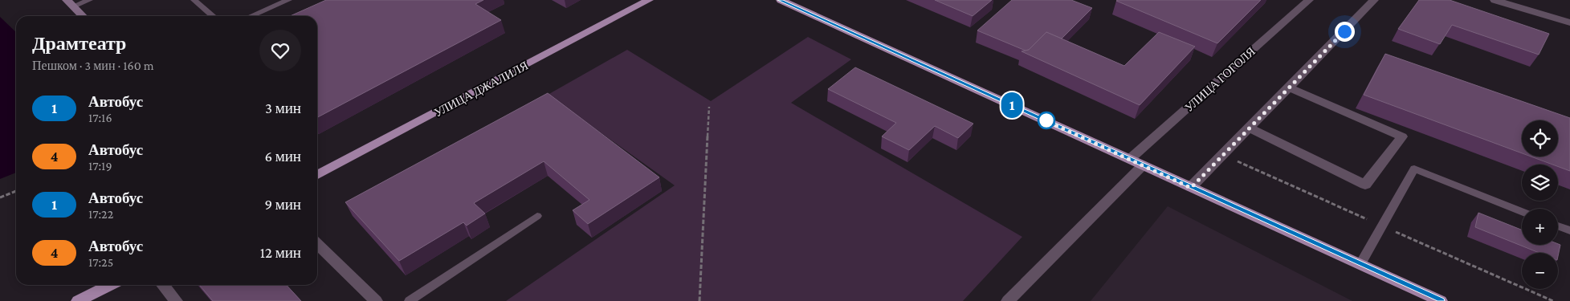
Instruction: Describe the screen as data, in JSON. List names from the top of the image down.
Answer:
{
  "streets": {
    "main road": ["УЛИЦА ДЖАЛИЛЯ"],
    "street": ["УЛИЦА ГОГОЛЯ"]
  },
  "lines": ["bus line 1"],
  "page": {
    "on_map": "1",
    "heading": ["Драмтеатр", "Пешком · 3 мин · 160 m"],
    "list": [
      {
        "mark": "1",
        "name": "Автобус",
        "note": "17:16",
        "value": "3 мин"
      },
      {
        "mark": "4",
        "name": "Автобус",
        "note": "17:19",
        "value": "6 мин"
      },
      {
        "mark": "1",
        "name": "Автобус",
        "note": "17:22",
        "value": "9 мин"
      },
      {
        "mark": "4",
        "name": "Автобус",
        "note": "17:25",
        "value": "12 мин"
      }
    ],
    "map_buttons": ["+", "−"]
  }
}
